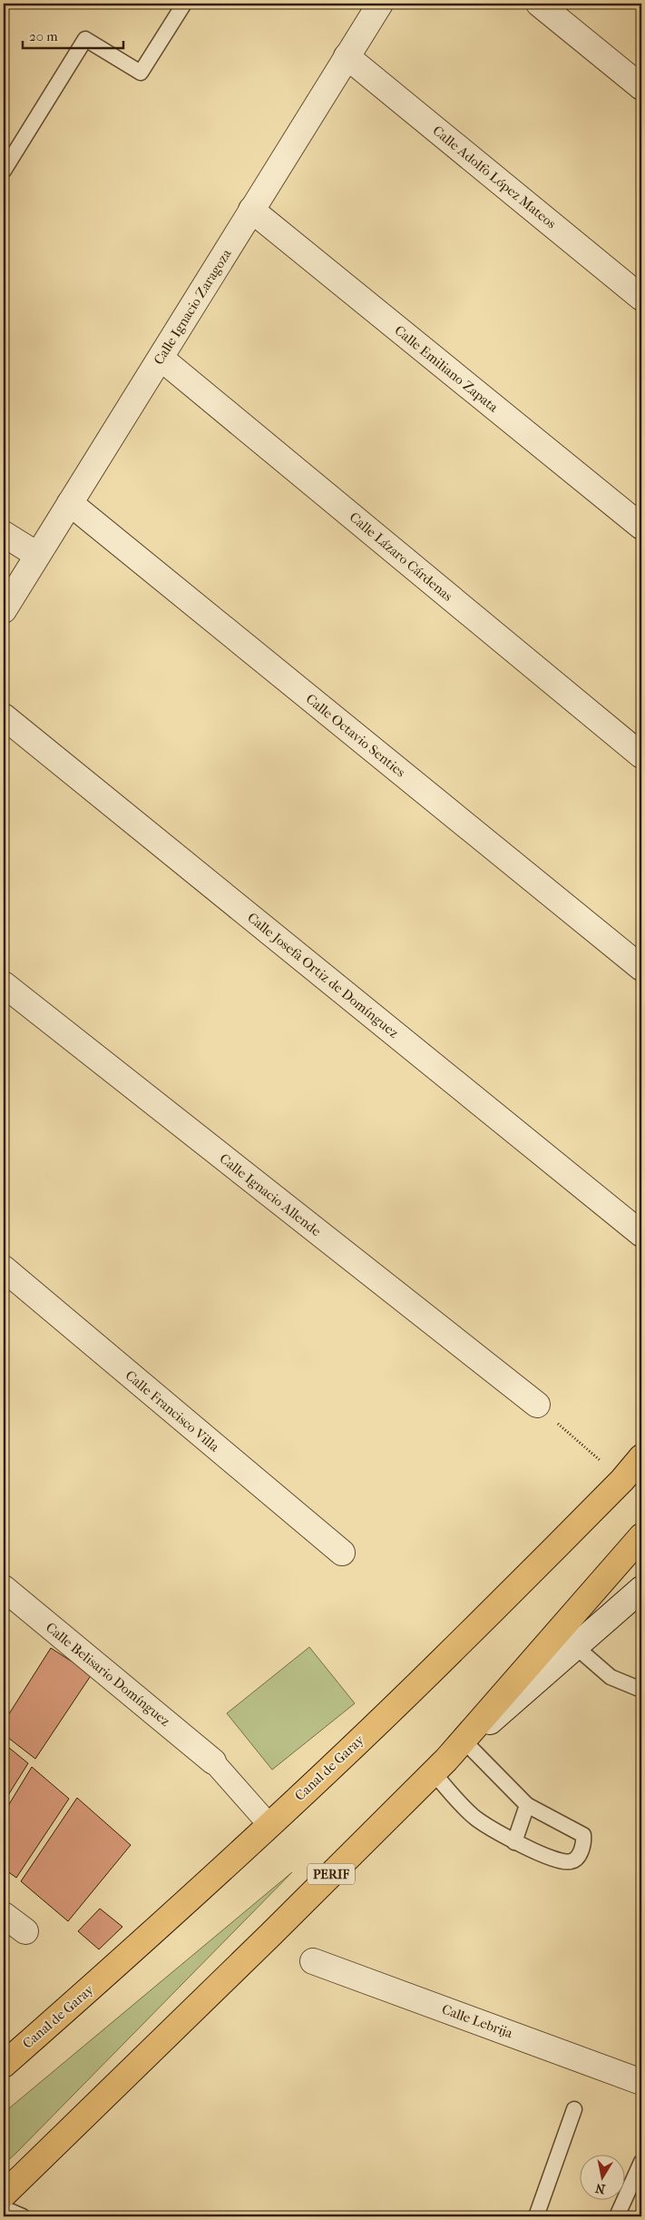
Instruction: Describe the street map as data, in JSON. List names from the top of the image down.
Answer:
{
  "streets": {
    "highway": ["Canal de Garay", "PERIF"],
    "street": [
      "Calle Adolfo López Mateos",
      "Calle Ignacio Zaragoza",
      "Calle Emiliano Zapata",
      "Calle Lázaro Cárdenas",
      "Calle Octavio Senties",
      "Calle Josefa Ortiz de Domínguez",
      "Calle Ignacio Allende",
      "Calle Francisco Villa",
      "Calle Belisario Domínguez",
      "Calle Lebrija"
    ]
  },
  "crossings": [
    ["Calle Adolfo López Mateos", "Calle Ignacio Zaragoza"],
    ["Calle Ignacio Zaragoza", "Calle Emiliano Zapata"],
    ["Calle Ignacio Zaragoza", "Calle Lázaro Cárdenas"],
    ["Calle Ignacio Zaragoza", "Calle Octavio Senties"]
  ],
  "scale_bar": "20 m",
  "north": "bottom"
}
